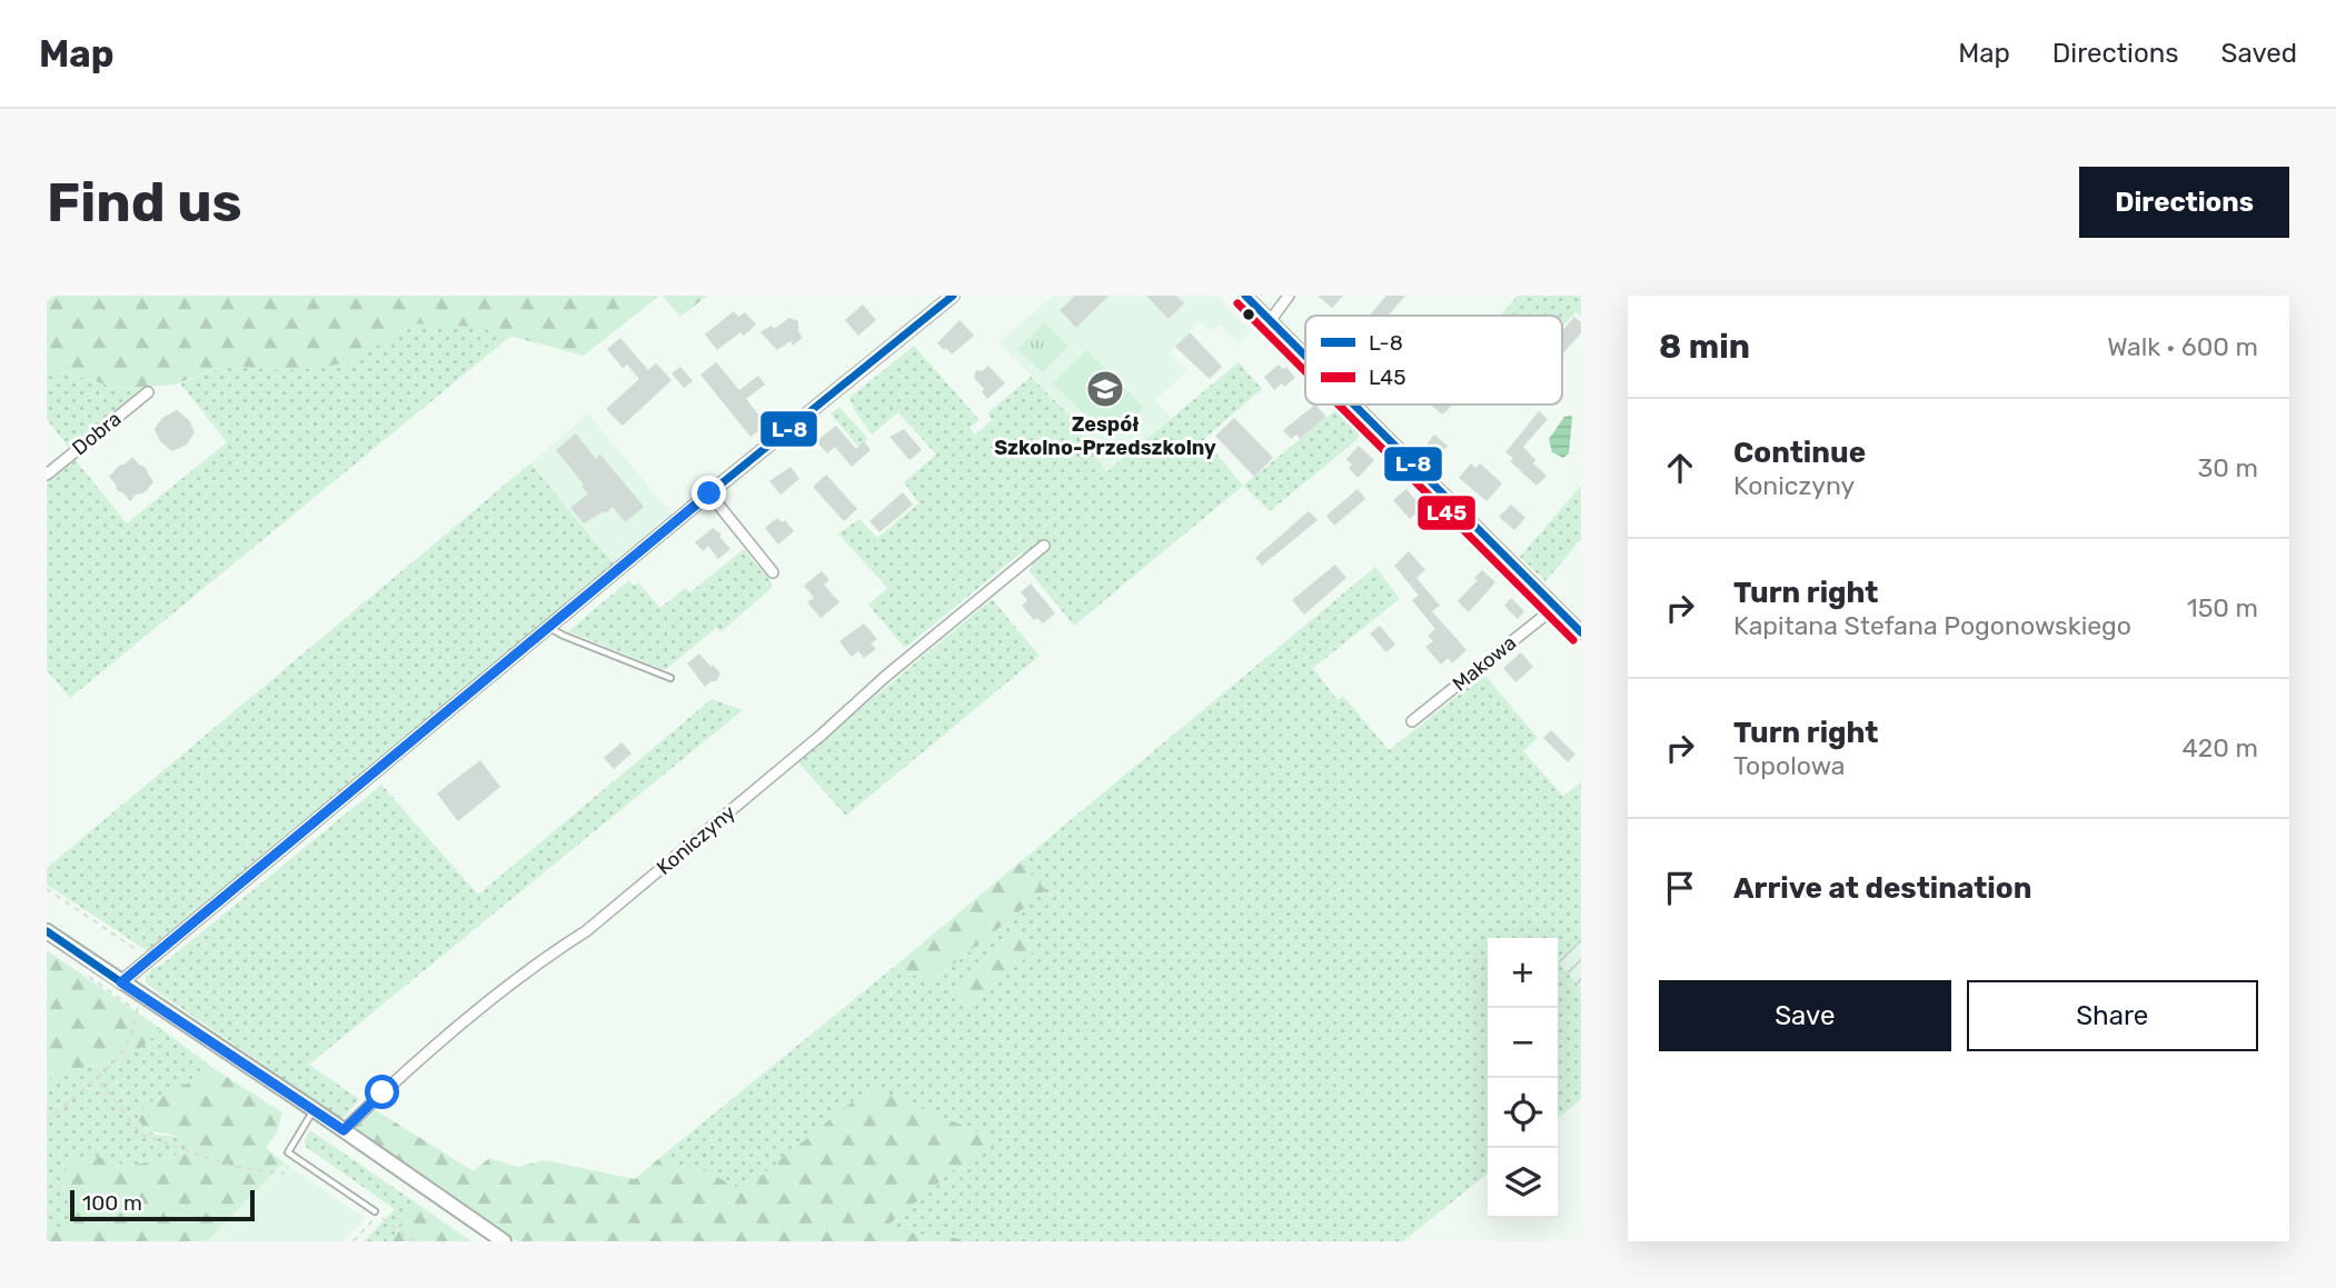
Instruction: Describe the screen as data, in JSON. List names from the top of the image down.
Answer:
{
  "streets": {
    "street": ["Dobra", "Makowa", "Koniczyny"]
  },
  "places": {
    "school or university": ["Zespół Szkolno-Przedszkolny"]
  },
  "lines": ["transit line L-8", "transit line L45"],
  "legend": ["L-8", "L45"],
  "scale_bar": "100 m",
  "page": {
    "header": "Map",
    "nav": ["Map", "Directions", "Saved"],
    "buttons": [
      "Directions",
      ["Save", "Share"]
    ],
    "title": "Find us",
    "heading": ["8 min", "Walk · 600 m"],
    "list": [
      ["Continue", "Koniczyny", "30 m"],
      ["Turn right", "Kapitana Stefana Pogonowskiego", "150 m"],
      ["Turn right", "Topolowa", "420 m"],
      "Arrive at destination"
    ],
    "map_buttons": ["+", "−"],
    "scale": "100 m"
  }
}
